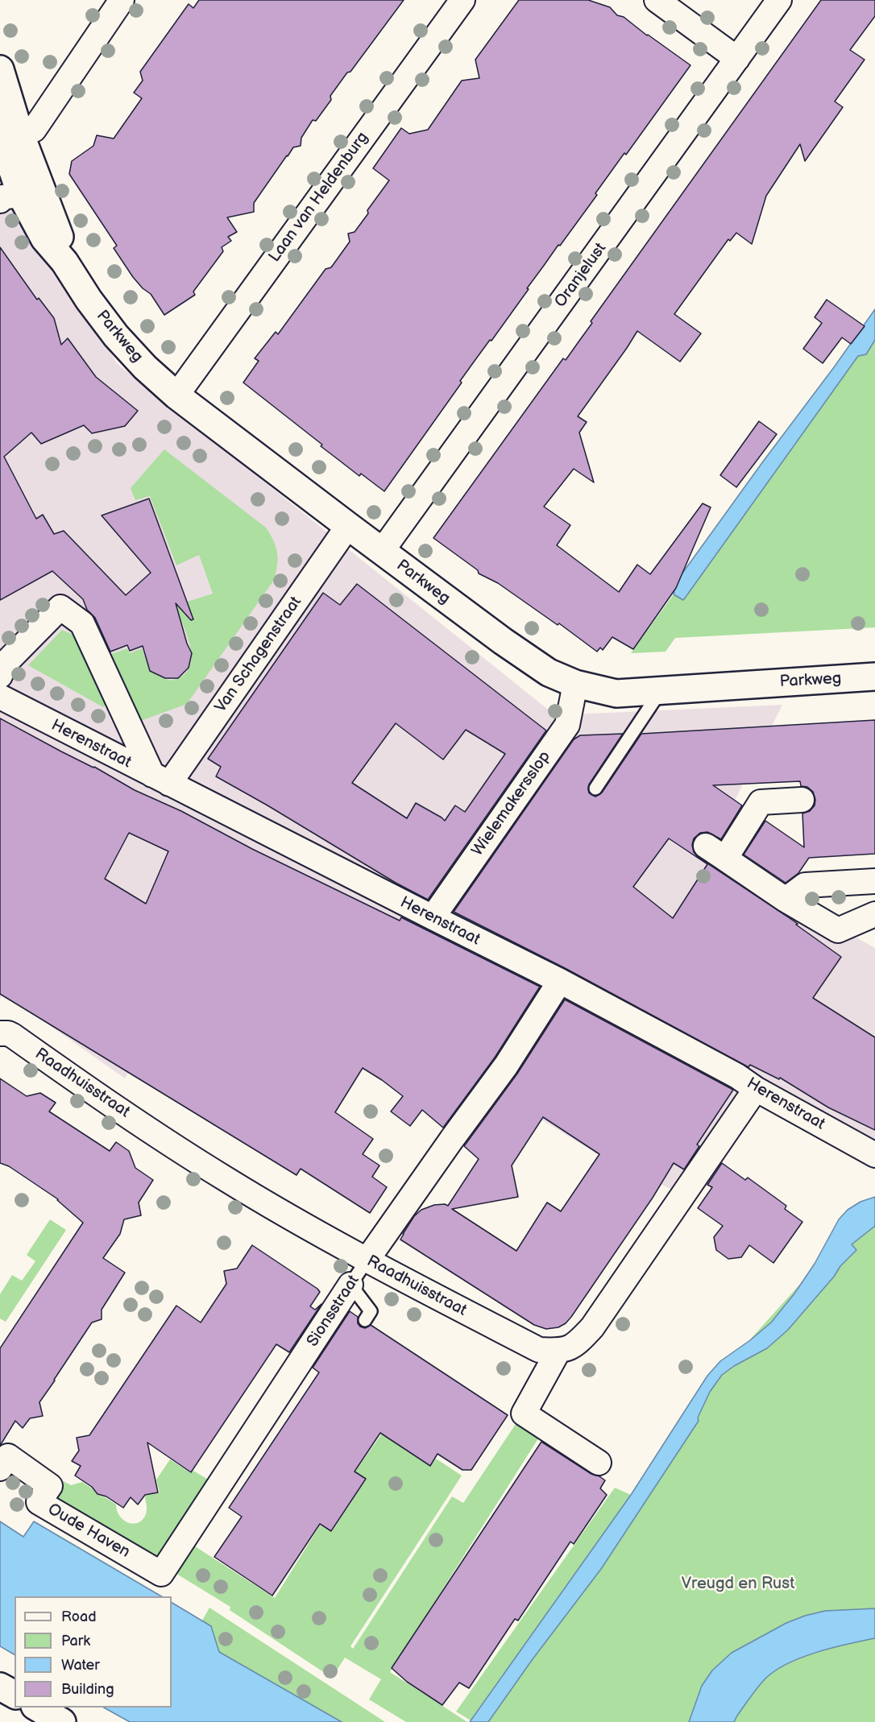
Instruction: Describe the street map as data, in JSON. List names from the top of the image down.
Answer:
{
  "streets": {
    "street": [
      "Laan van Heldenburg",
      "Oranjelust",
      "Parkweg",
      "Van Schagenstraat",
      "Herenstraat",
      "Wielemakersslop",
      "Raadhuisstraat",
      "Sionsstraat",
      "Oude Haven"
    ]
  },
  "crossings": [
    ["Laan van Heldenburg", "Parkweg"],
    ["Oranjelust", "Parkweg"],
    ["Parkweg", "Van Schagenstraat"],
    ["Parkweg", "Wielemakersslop"],
    ["Van Schagenstraat", "Herenstraat"],
    ["Herenstraat", "Wielemakersslop"],
    ["Herenstraat", "Sionsstraat"],
    ["Raadhuisstraat", "Sionsstraat"],
    ["Sionsstraat", "Oude Haven"]
  ],
  "parks": ["Vreugd en Rust"],
  "legend": [
    "Road",
    "Park",
    "Water",
    "Building"
  ]
}
